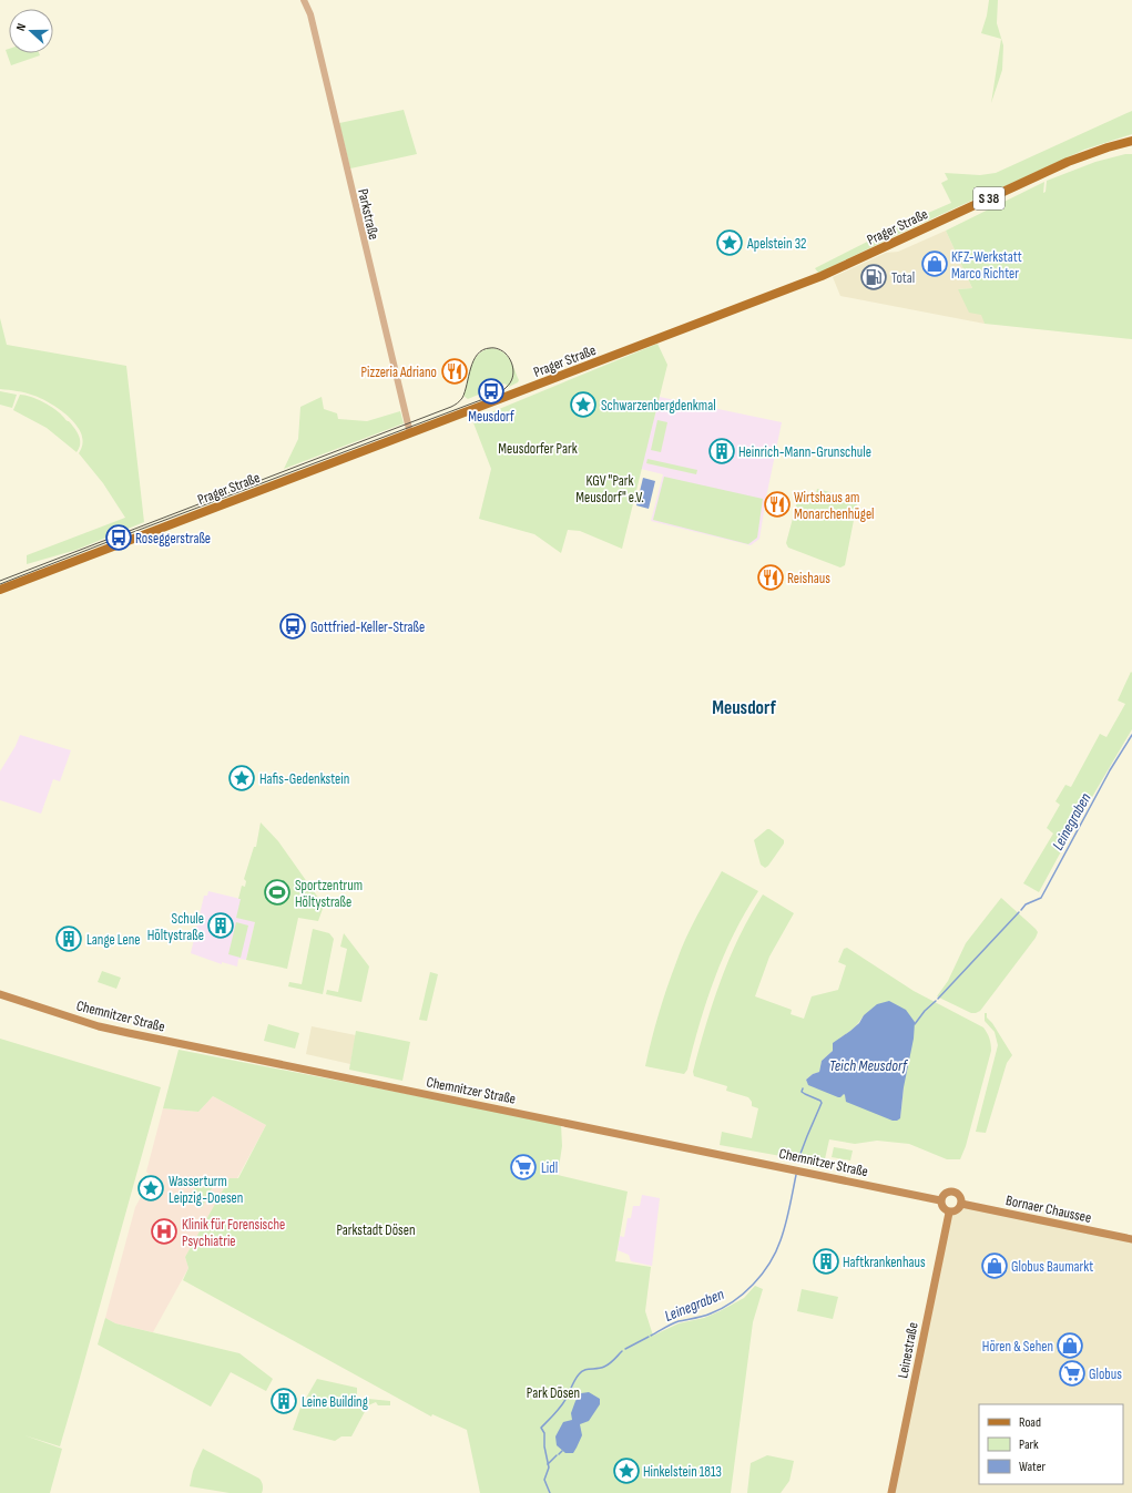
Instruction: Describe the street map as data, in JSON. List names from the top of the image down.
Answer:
{
  "streets": {
    "main road": [
      "S 38",
      "Prager Straße",
      "Chemnitzer Straße",
      "Bornaer Chaussee",
      "Leinestraße"
    ],
    "street": ["Parkstraße"]
  },
  "crossings": [
    ["Parkstraße", "Prager Straße"],
    ["Chemnitzer Straße", "Bornaer Chaussee"],
    ["Chemnitzer Straße", "Leinestraße"],
    ["Bornaer Chaussee", "Leinestraße"]
  ],
  "districts": ["Meusdorf"],
  "water": ["Leinegraben", "Teich Meusdorf"],
  "parks": [
    "Meusdorfer Park",
    "KGV \"Park Meusdorf\" e.V.",
    "Parkstadt Dösen",
    "Park Dösen"
  ],
  "places": {
    "place": [
      "Apelstein 32",
      "Schwarzenbergdenkmal",
      "Hafis-Gedenkstein",
      "Wasserturm Leipzig-Doesen",
      "Hinkelstein 1813"
    ],
    "shop": ["KFZ-Werkstatt Marco Richter", "Globus Baumarkt", "Hören & Sehen"],
    "fuel station": ["Total"],
    "restaurant": ["Pizzeria Adriano", "Wirtshaus am Monarchenhügel", "Reishaus"],
    "bus stop": ["Meusdorf", "Roseggerstraße", "Gottfried-Keller-Straße"],
    "building": [
      "Heinrich-Mann-Grunschule",
      "Schule Höltystraße",
      "Lange Lene",
      "Haftkrankenhaus",
      "Leine Building"
    ],
    "sports": ["Sportzentrum Höltystraße"],
    "supermarket": ["Lidl", "Globus"],
    "hospital": ["Klinik für Forensische Psychiatrie"]
  },
  "legend": ["Road", "Park", "Water"],
  "north": "left"
}
